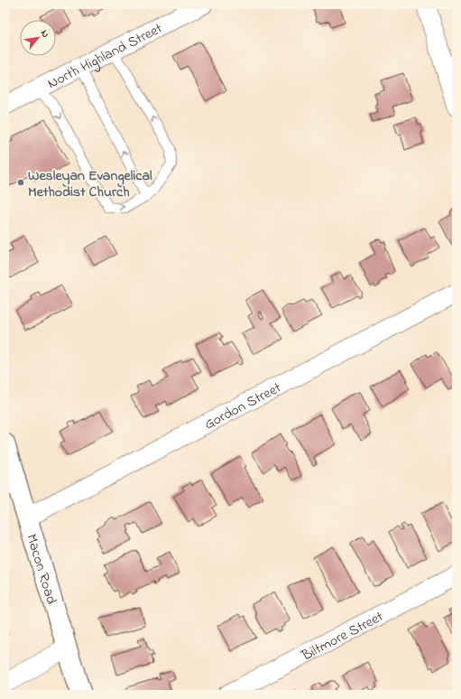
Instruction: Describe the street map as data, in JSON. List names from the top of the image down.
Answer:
{
  "streets": {
    "main road": ["Macon Road"],
    "street": ["North Highland Street", "Gordon Street", "Biltmore Street"]
  },
  "crossings": [
    ["Gordon Street", "Macon Road"]
  ],
  "places": ["Wesleyan Evangelical Methodist Church"],
  "north": "top right"
}
